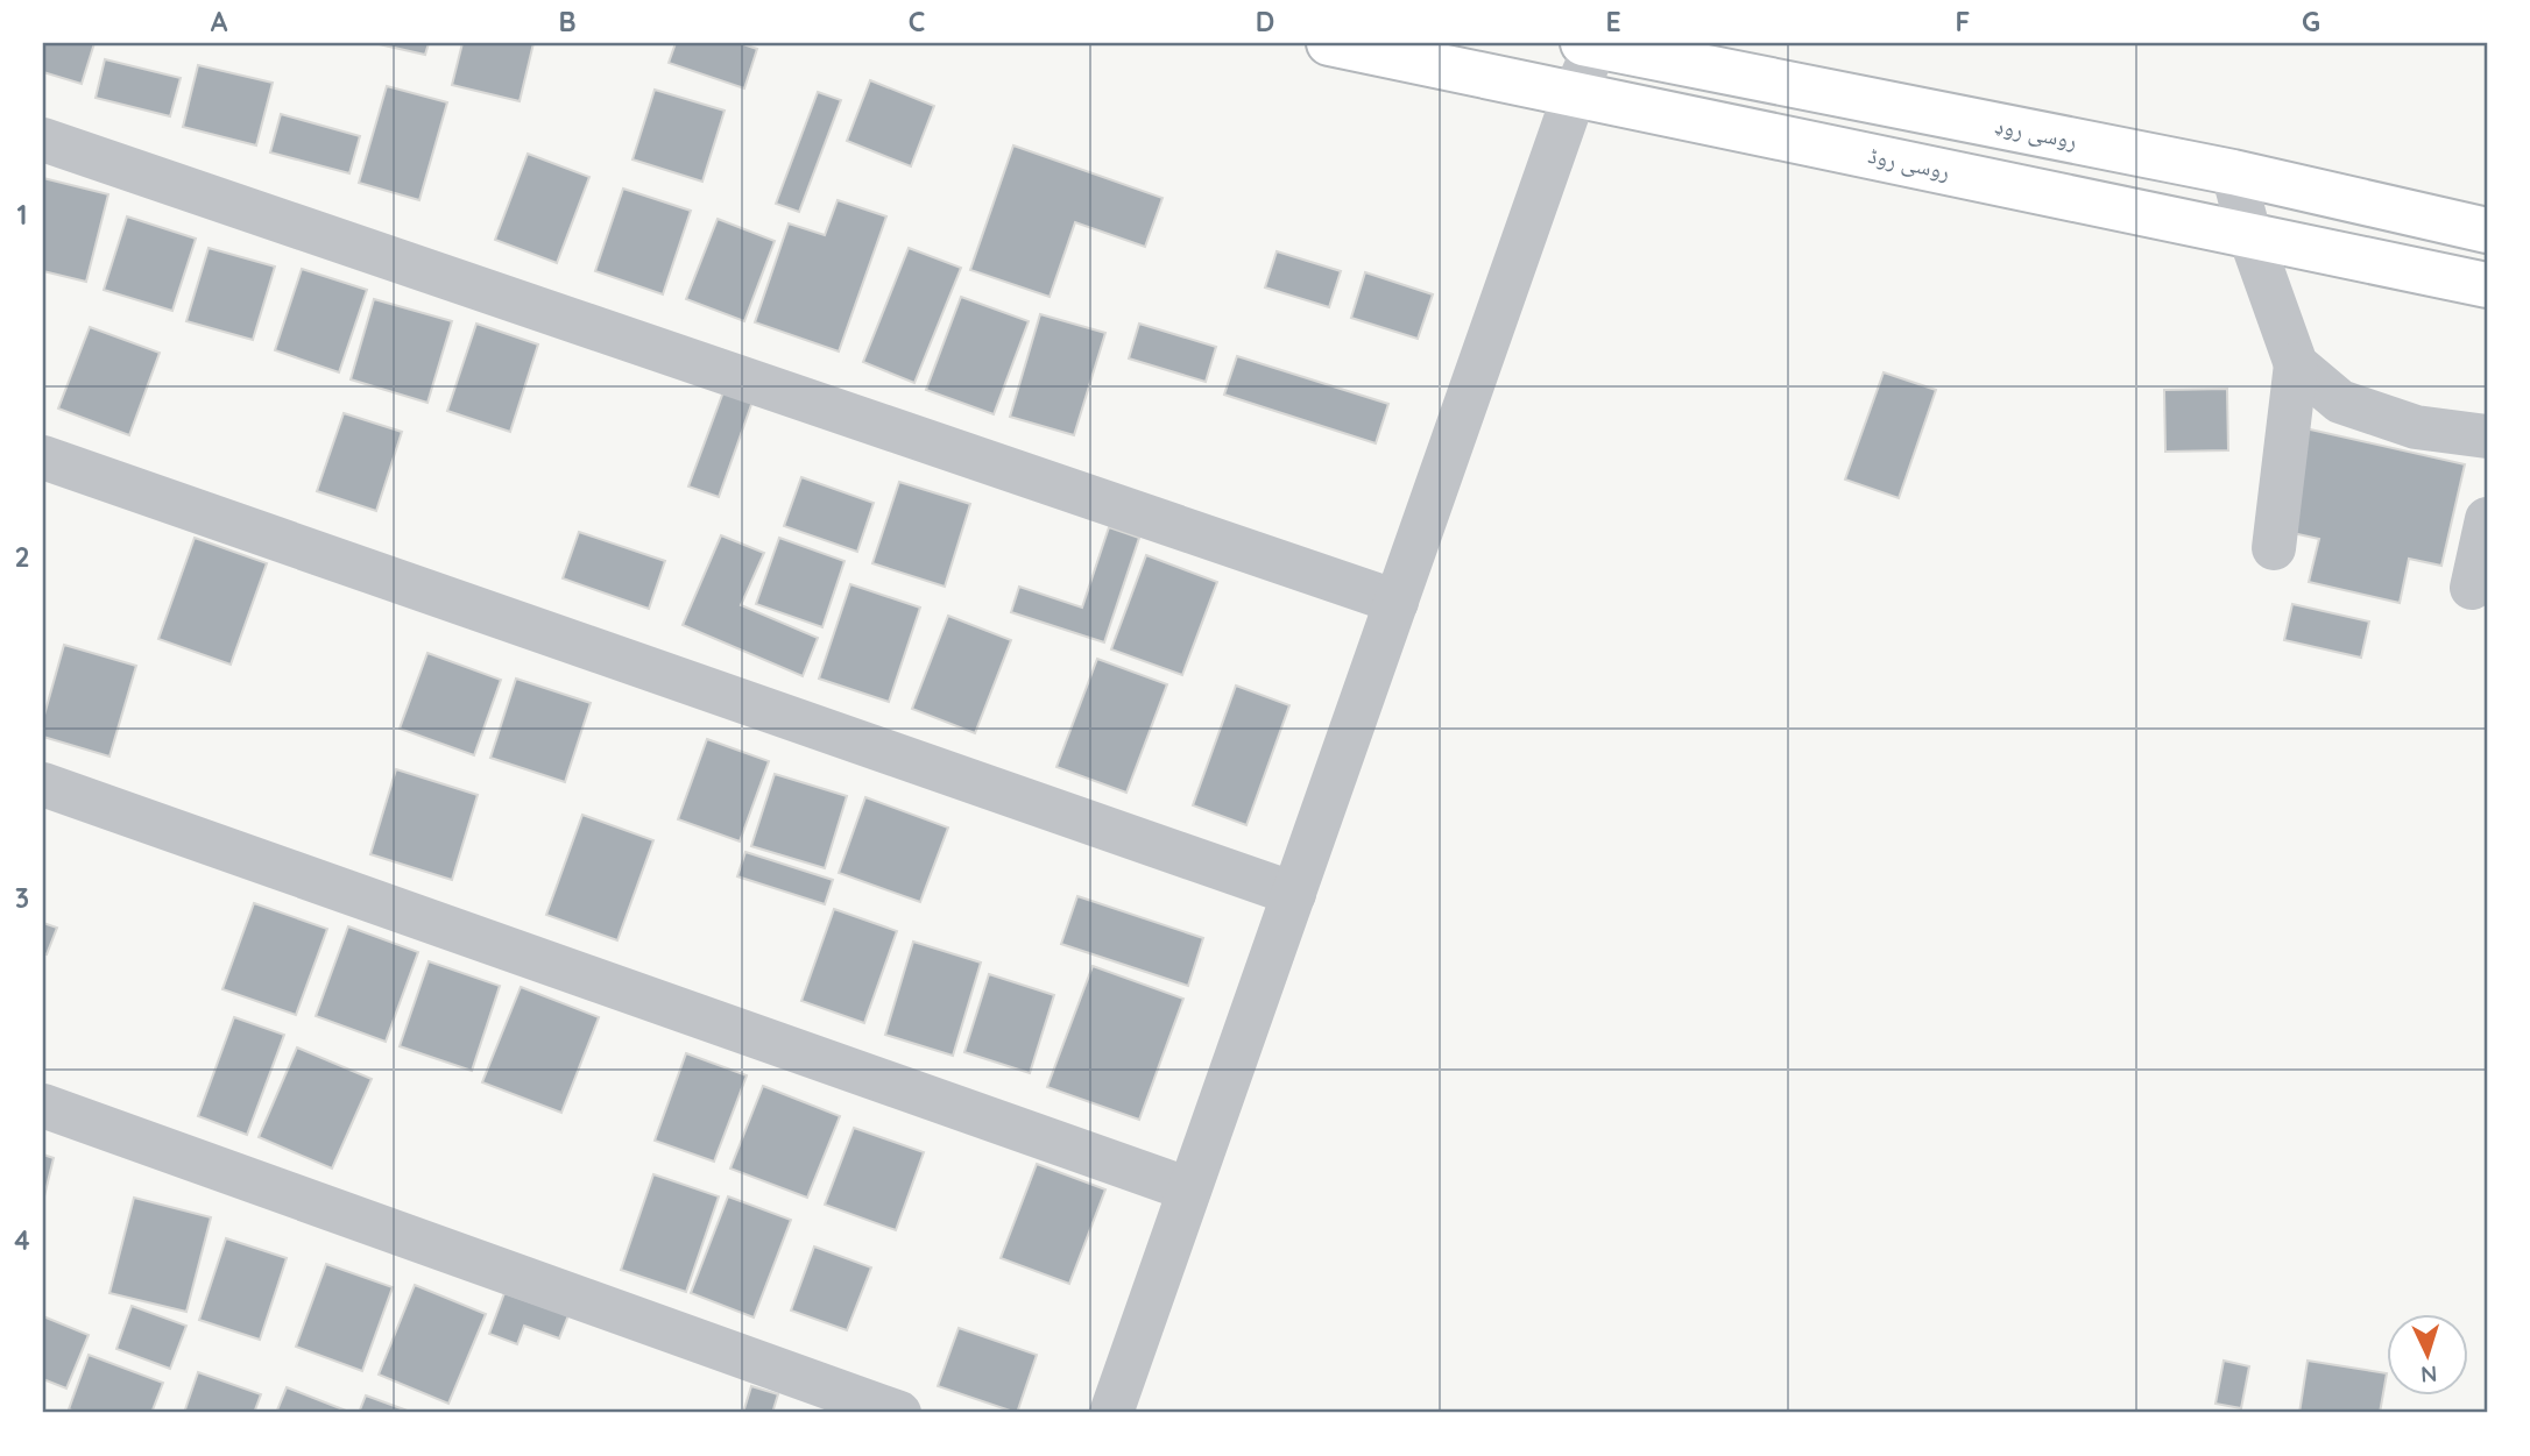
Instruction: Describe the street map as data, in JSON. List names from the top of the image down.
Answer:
{
  "streets": {
    "main road": ["روسی روډ", "روسی روڈ"]
  },
  "north": "bottom",
  "grid": {
    "columns": [
      "A",
      "B",
      "C",
      "D",
      "E",
      "F",
      "G"
    ],
    "rows": [
      "1",
      "2",
      "3",
      "4"
    ]
  }
}
